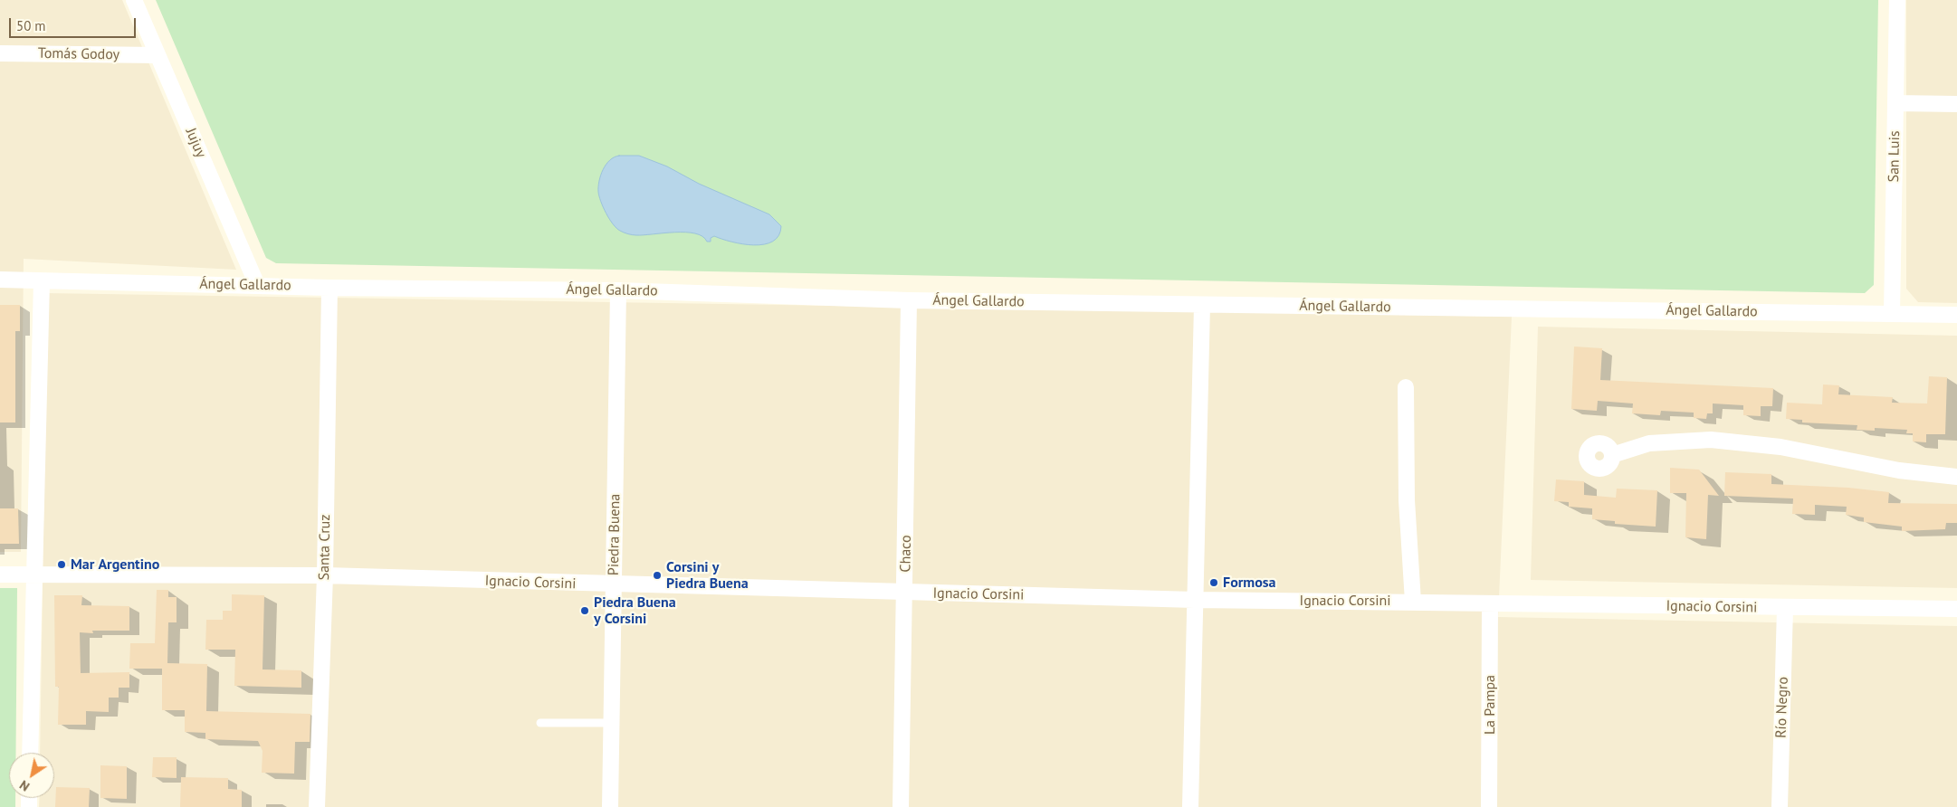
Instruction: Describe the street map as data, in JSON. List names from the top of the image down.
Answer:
{
  "streets": {
    "street": [
      "Tomás Godoy",
      "Jujuy",
      "San Luis",
      "Ángel Gallardo",
      "Piedra Buena",
      "Santa Cruz",
      "Chaco",
      "Ignacio Corsini",
      "La Pampa",
      "Río Negro"
    ]
  },
  "crossings": [
    ["Tomás Godoy", "Jujuy"],
    ["Jujuy", "Ángel Gallardo"],
    ["San Luis", "Ángel Gallardo"],
    ["Ángel Gallardo", "Piedra Buena"],
    ["Ángel Gallardo", "Santa Cruz"],
    ["Ángel Gallardo", "Chaco"],
    ["Piedra Buena", "Ignacio Corsini"],
    ["Santa Cruz", "Ignacio Corsini"],
    ["Chaco", "Ignacio Corsini"],
    ["Ignacio Corsini", "La Pampa"],
    ["Ignacio Corsini", "Río Negro"]
  ],
  "places": [
    "Mar Argentino",
    "Corsini y Piedra Buena",
    "Formosa",
    "Piedra Buena y Corsini"
  ],
  "scale_bar": "50 m",
  "north": "bottom left"
}
